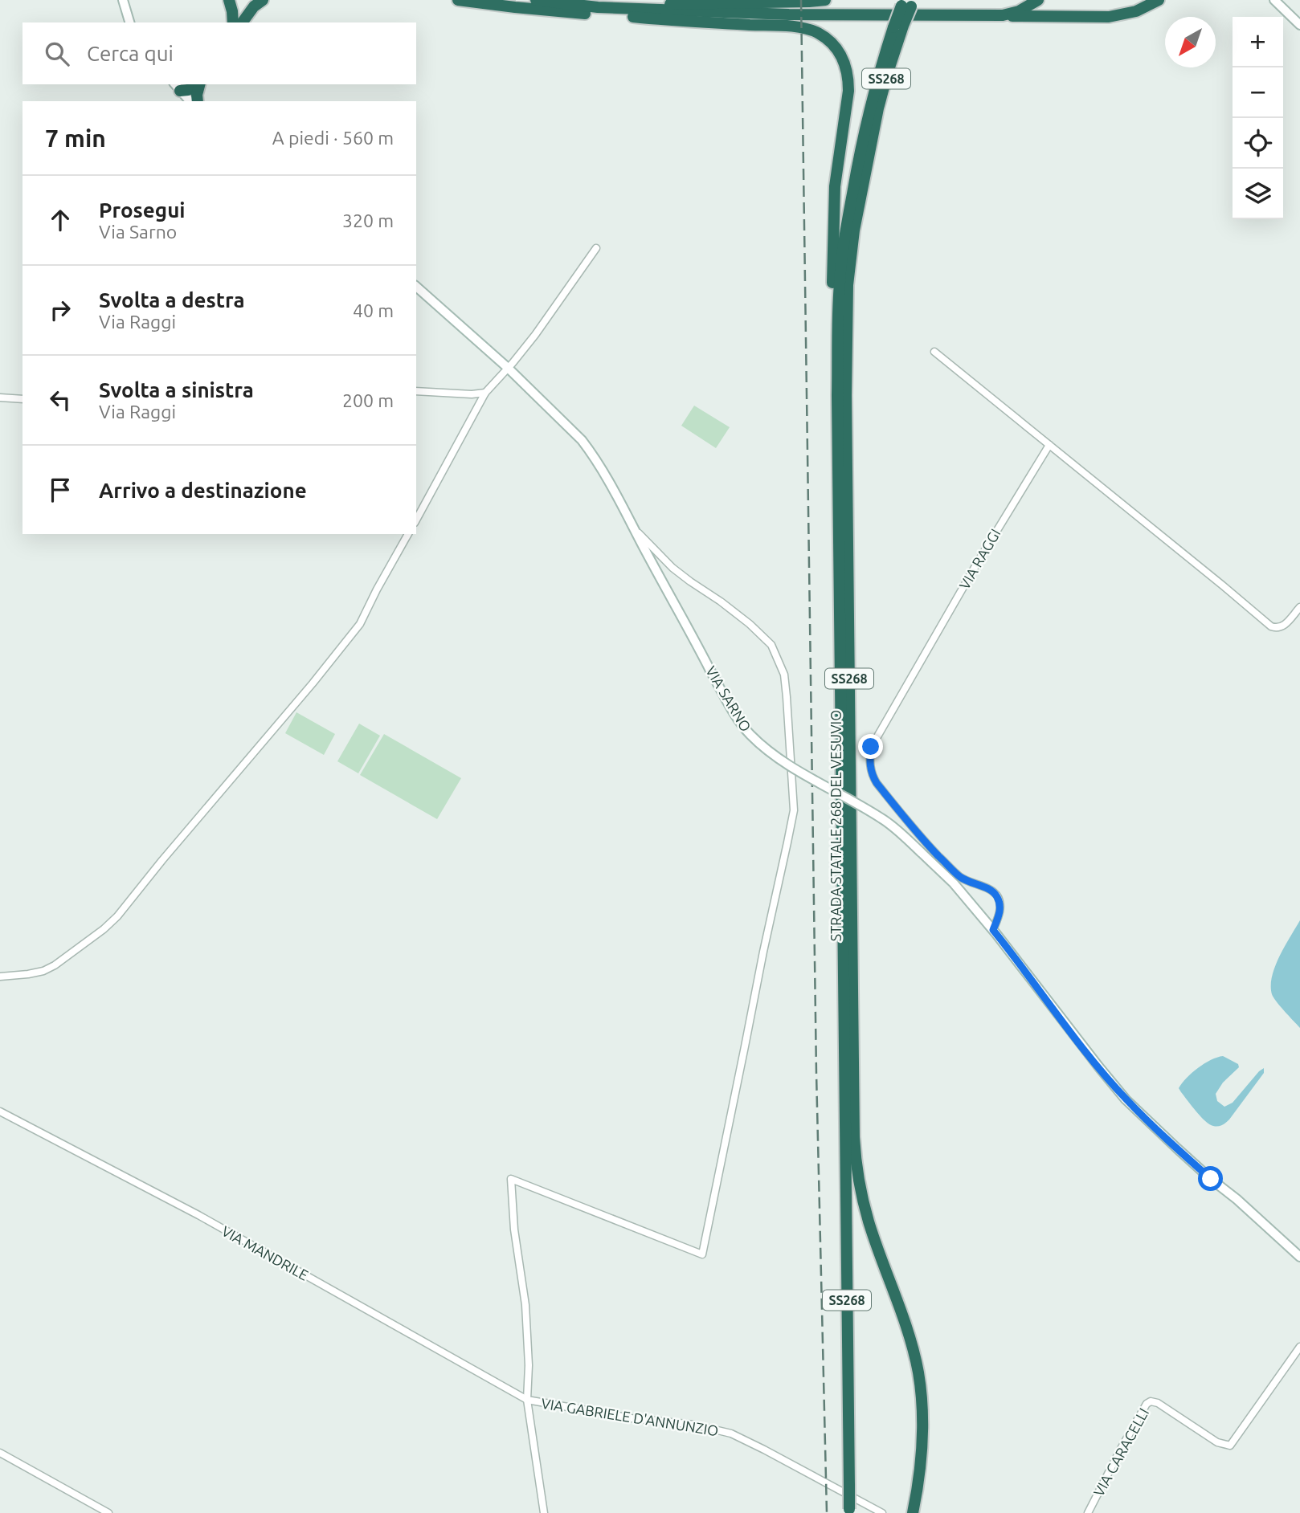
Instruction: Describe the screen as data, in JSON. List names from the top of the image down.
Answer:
{
  "streets": {
    "highway": ["SS268", "STRADA STATALE 268 DEL VESUVIO"],
    "street": [
      "VIA RAGGI",
      "VIA SARNO",
      "VIA MANDRILE",
      "VIA GABRIELE D'ANNUNZIO",
      "VIA CARACELLI"
    ]
  },
  "crossings": [
    ["VIA RAGGI", "VIA SARNO"],
    ["VIA MANDRILE", "VIA GABRIELE D'ANNUNZIO"]
  ],
  "north": "bottom left",
  "page": {
    "map_buttons": ["+", "−"],
    "search": "Cerca qui",
    "heading": ["7 min", "A piedi · 560 m"],
    "list": [
      ["Prosegui", "Via Sarno", "320 m"],
      ["Svolta a destra", "Via Raggi", "40 m"],
      ["Svolta a sinistra", "Via Raggi", "200 m"],
      "Arrivo a destinazione"
    ]
  }
}
